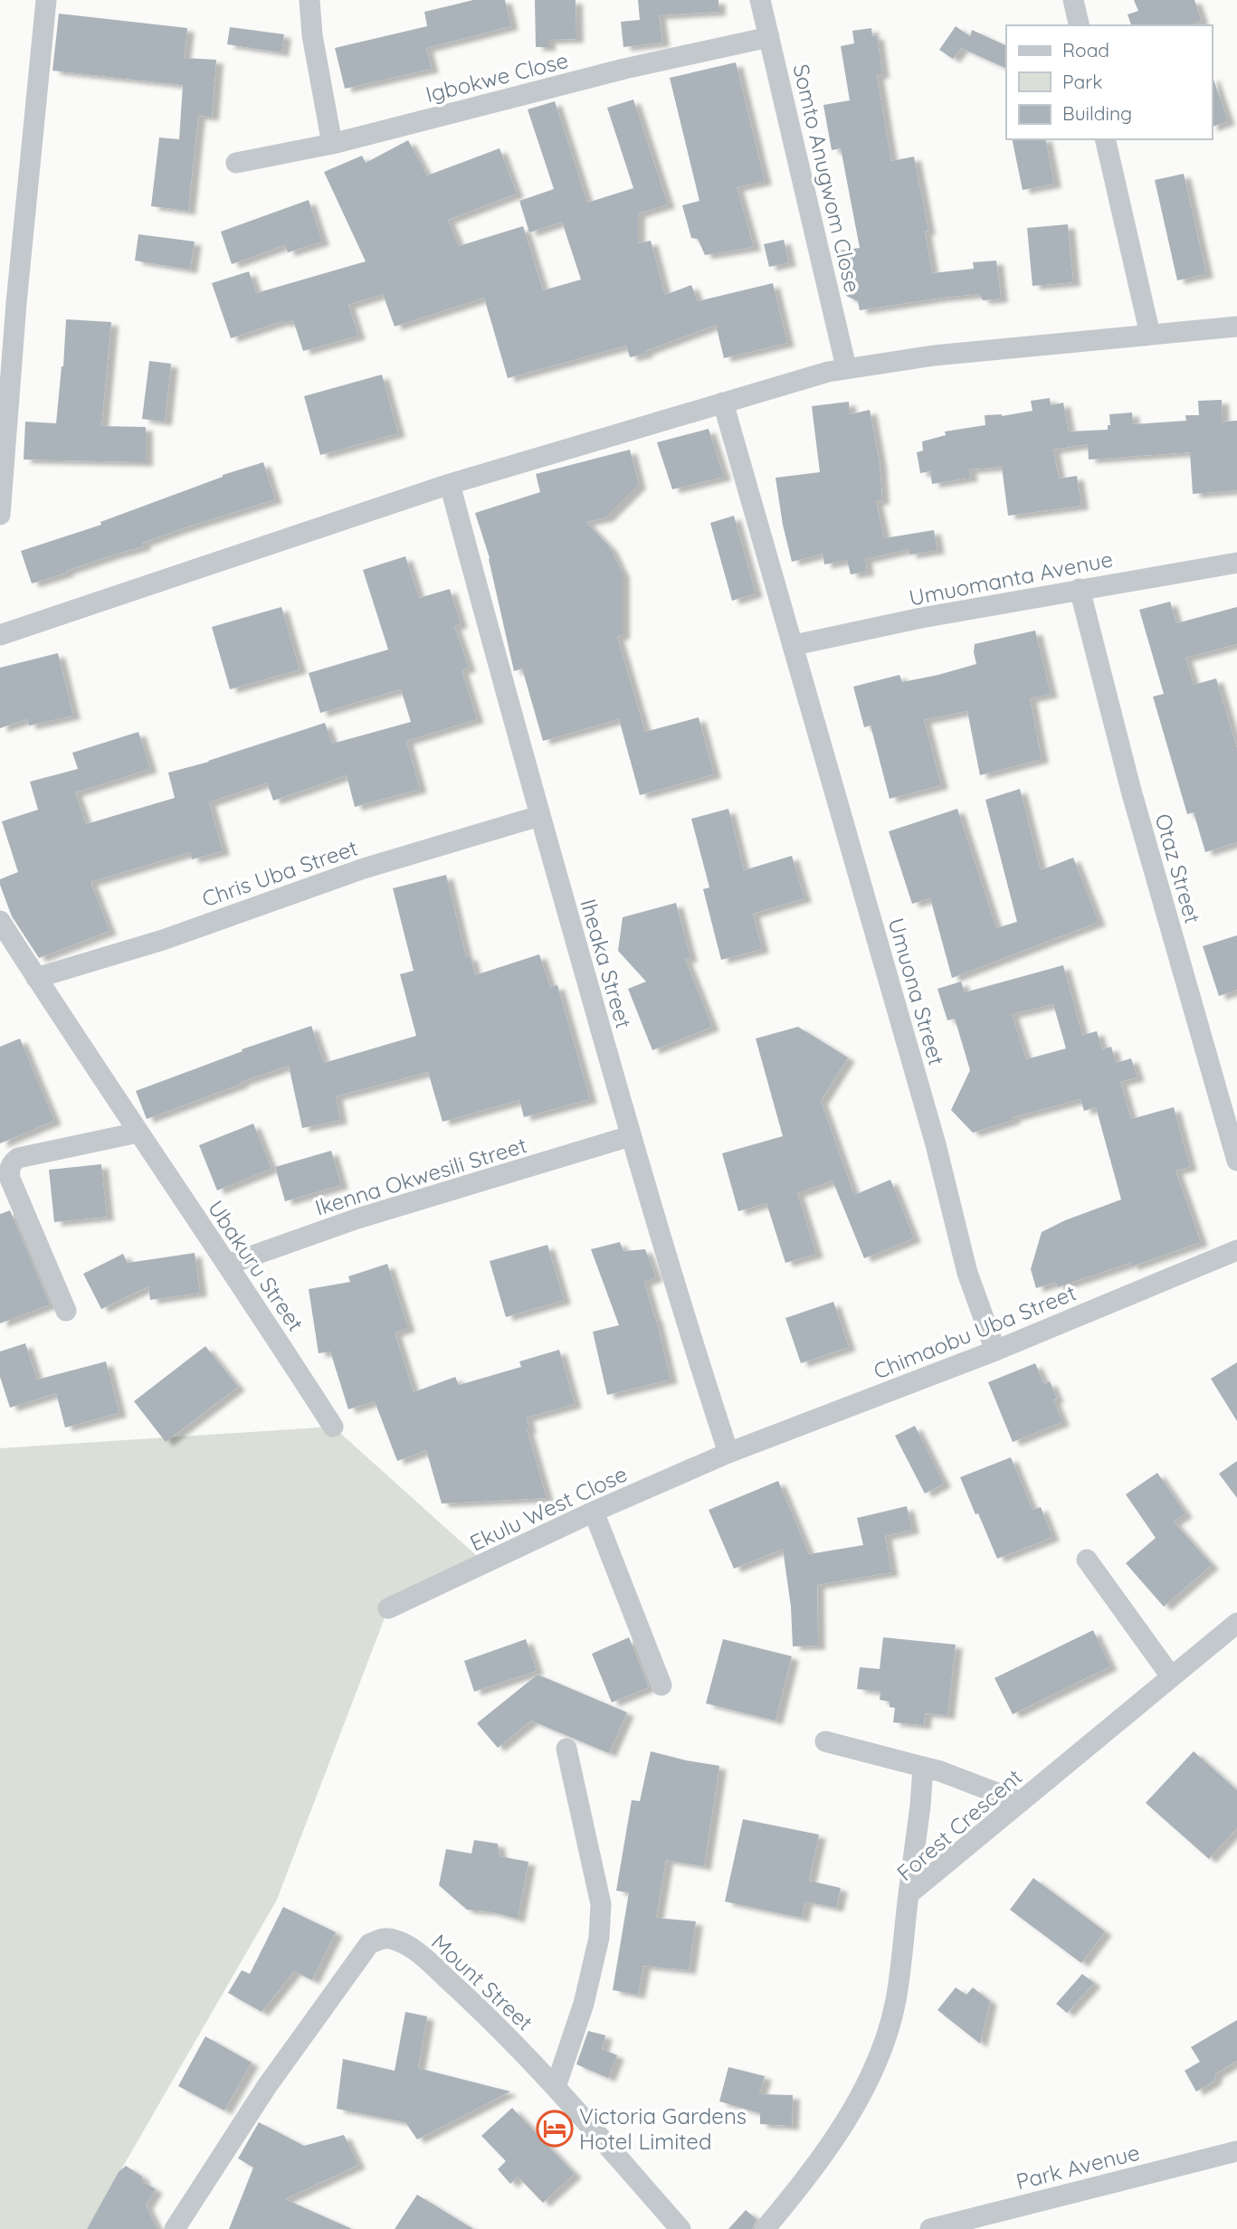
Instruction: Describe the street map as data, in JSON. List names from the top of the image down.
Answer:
{
  "streets": {
    "street": [
      "Igbokwe Close",
      "Somto Anugwom Close",
      "Umuomanta Avenue",
      "Otaz Street",
      "Chris Uba Street",
      "Iheaka Street",
      "Umuona Street",
      "Ikenna Okwesili Street",
      "Ubakuru Street",
      "Chimaobu Uba Street",
      "Ekulu West Close",
      "Forest Crescent",
      "Mount Street",
      "Park Avenue"
    ]
  },
  "crossings": [
    ["Igbokwe Close", "Somto Anugwom Close"],
    ["Umuomanta Avenue", "Otaz Street"],
    ["Umuomanta Avenue", "Umuona Street"],
    ["Chris Uba Street", "Iheaka Street"],
    ["Chris Uba Street", "Ubakuru Street"],
    ["Iheaka Street", "Ikenna Okwesili Street"],
    ["Iheaka Street", "Chimaobu Uba Street"],
    ["Iheaka Street", "Ekulu West Close"],
    ["Umuona Street", "Chimaobu Uba Street"],
    ["Ikenna Okwesili Street", "Ubakuru Street"],
    ["Chimaobu Uba Street", "Ekulu West Close"]
  ],
  "places": {
    "hotel": ["Victoria Gardens Hotel Limited"]
  },
  "legend": ["Road", "Park", "Building"]
}
